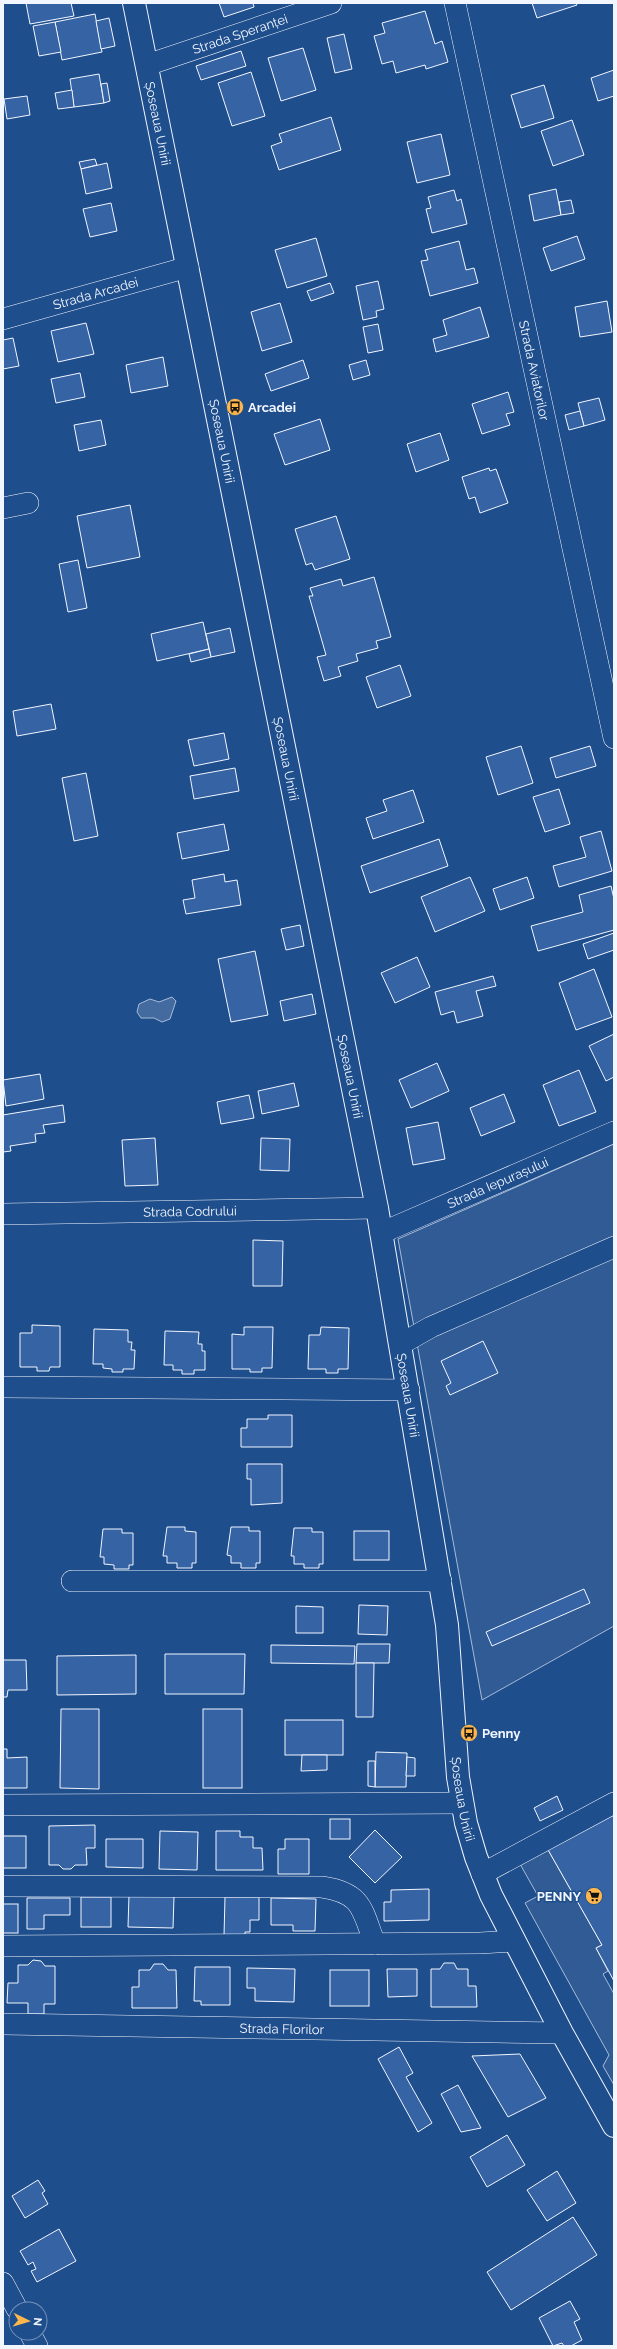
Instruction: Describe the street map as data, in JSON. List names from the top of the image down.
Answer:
{
  "streets": {
    "main road": ["Șoseaua Unirii"],
    "street": [
      "Strada Speranței",
      "Strada Arcadei",
      "Strada Aviatorilor",
      "Strada Iepurașului",
      "Strada Codrului",
      "Strada Florilor"
    ]
  },
  "crossings": [
    ["Strada Speranței", "Șoseaua Unirii"],
    ["Șoseaua Unirii", "Strada Arcadei"],
    ["Șoseaua Unirii", "Strada Iepurașului"],
    ["Șoseaua Unirii", "Strada Codrului"],
    ["Șoseaua Unirii", "Strada Florilor"]
  ],
  "places": {
    "bus stop": ["Arcadei", "Penny"],
    "supermarket": ["PENNY"]
  },
  "north": "right"
}
